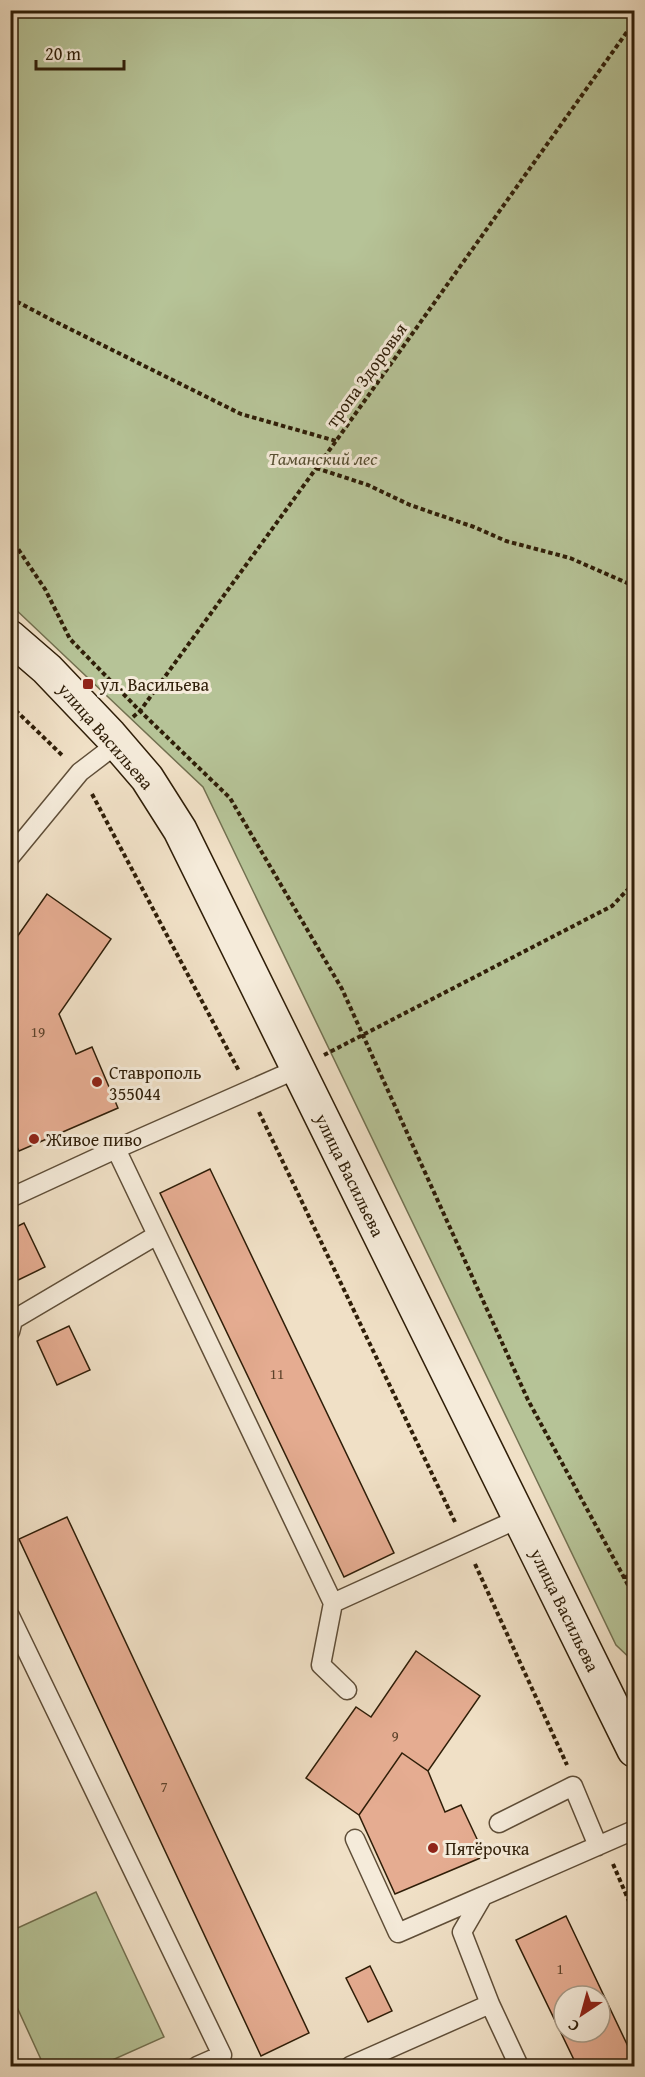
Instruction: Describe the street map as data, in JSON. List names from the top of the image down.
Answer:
{
  "streets": {
    "street": ["улица Васильева"],
    "path": ["тропа Здоровья"]
  },
  "crossings": [
    ["тропа Здоровья", "улица Васильева"]
  ],
  "parks": ["Таманский лес"],
  "places": {
    "transit": ["ул. Васильева"],
    "other": ["Ставрополь 355044", "Живое пиво", "Пятёрочка"]
  },
  "house_numbers": [
    "19",
    "11",
    "9",
    "7",
    "1"
  ],
  "scale_bar": "20 m",
  "north": "bottom left"
}
